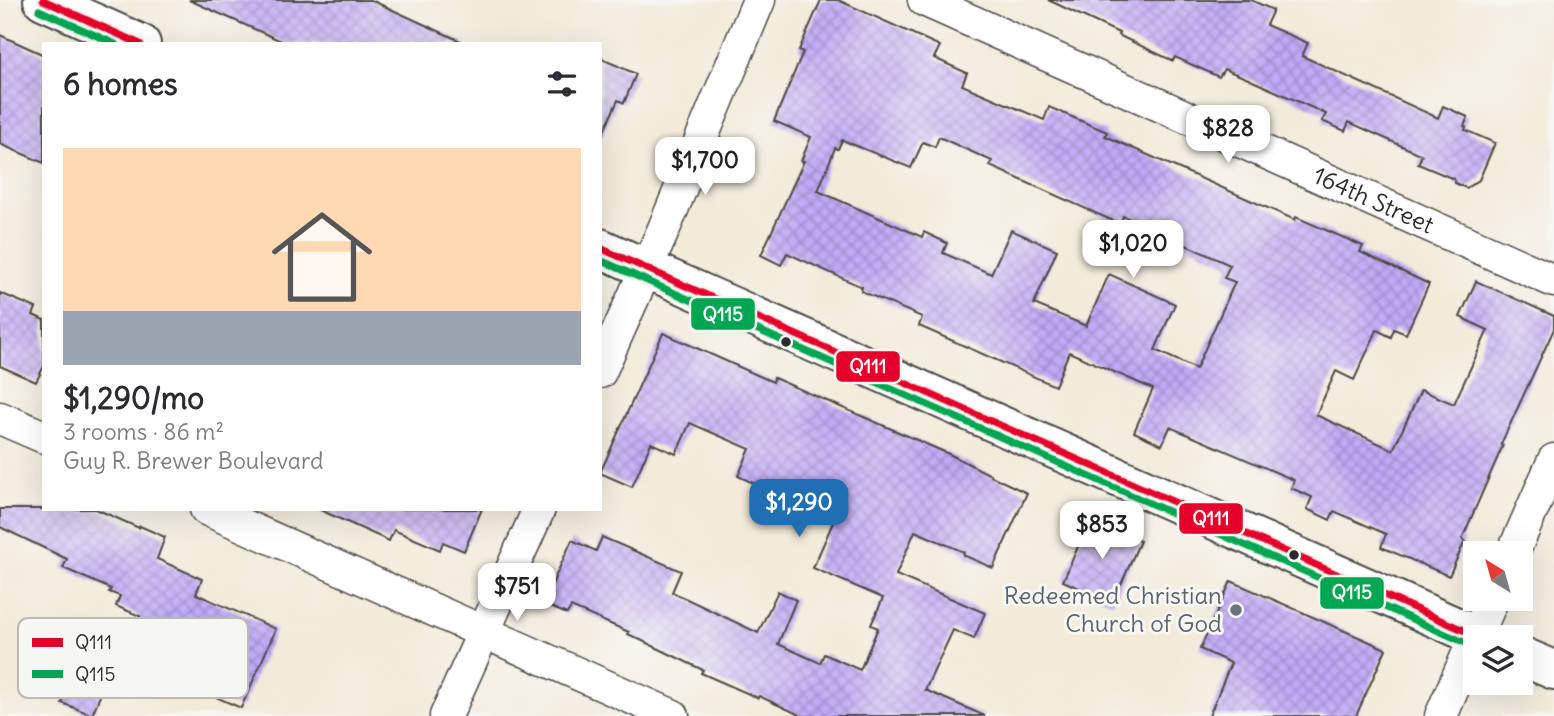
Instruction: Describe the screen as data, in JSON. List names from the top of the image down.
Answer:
{
  "streets": {
    "street": ["164th Street"]
  },
  "places": ["Redeemed Christian Church of God"],
  "lines": ["transit line Q111", "transit line Q115"],
  "legend": ["Q111", "Q115"],
  "north": "top left",
  "page": {
    "heading": "6 homes",
    "price": [
      "$828",
      "$1,700",
      "$1,020",
      "$1,290",
      "$853",
      "$751"
    ],
    "list": [
      {
        "name": "$1,290/mo",
        "note": "3 rooms · 86 m² · Guy R. Brewer Boulevard"
      }
    ]
  }
}
